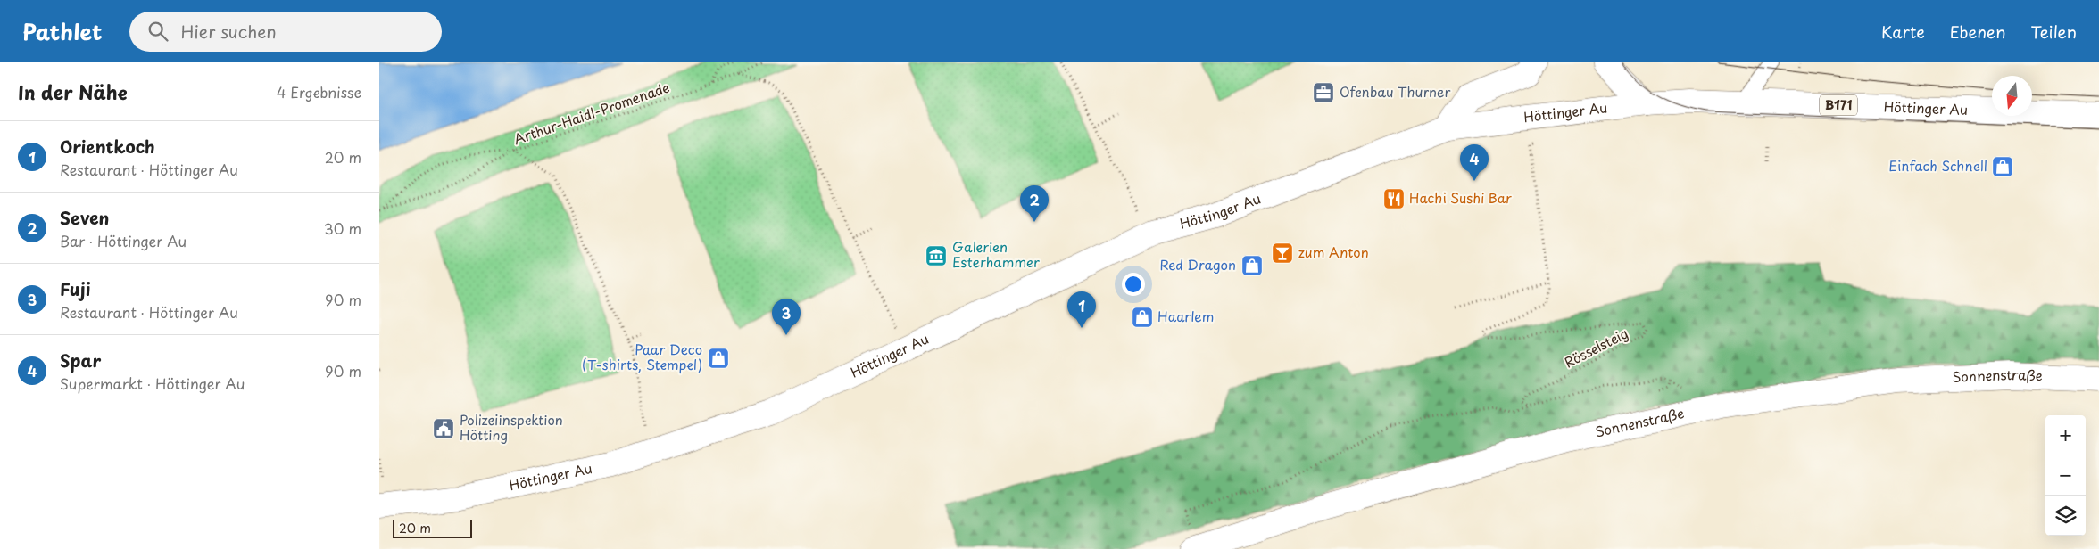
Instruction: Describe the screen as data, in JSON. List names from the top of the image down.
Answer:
{
  "streets": {
    "street": ["B171", "Höttinger Au", "Sonnenstraße"],
    "path": ["Arthur-Haidl-Promenade", "Rösselsteig"]
  },
  "places": {
    "office": ["Ofenbau Thurner"],
    "shop": [
      "Einfach Schnell",
      "Red Dragon",
      "Haarlem",
      "Paar Deco (T-shirts, Stempel)"
    ],
    "restaurant": ["Hachi Sushi Bar"],
    "bar": ["zum Anton"],
    "museum": ["Galerien Esterhammer"],
    "public building": ["Polizeiinspektion Hötting"]
  },
  "scale_bar": "20 m",
  "north": "bottom",
  "page": {
    "header": "Pathlet",
    "search": "Hier suchen",
    "nav": ["Karte", "Ebenen", "Teilen"],
    "heading": ["In der Nähe", "4 Ergebnisse"],
    "list": [
      {
        "mark": "1",
        "name": "Orientkoch",
        "note": "Restaurant · Höttinger Au",
        "value": "20 m"
      },
      {
        "mark": "2",
        "name": "Seven",
        "note": "Bar · Höttinger Au",
        "value": "30 m"
      },
      {
        "mark": "3",
        "name": "Fuji",
        "note": "Restaurant · Höttinger Au",
        "value": "90 m"
      },
      {
        "mark": "4",
        "name": "Spar",
        "note": "Supermarkt · Höttinger Au",
        "value": "90 m"
      }
    ],
    "pins": [
      "4",
      "2",
      "1",
      "3"
    ],
    "map_buttons": ["+", "−"],
    "scale": "20 m"
  }
}
